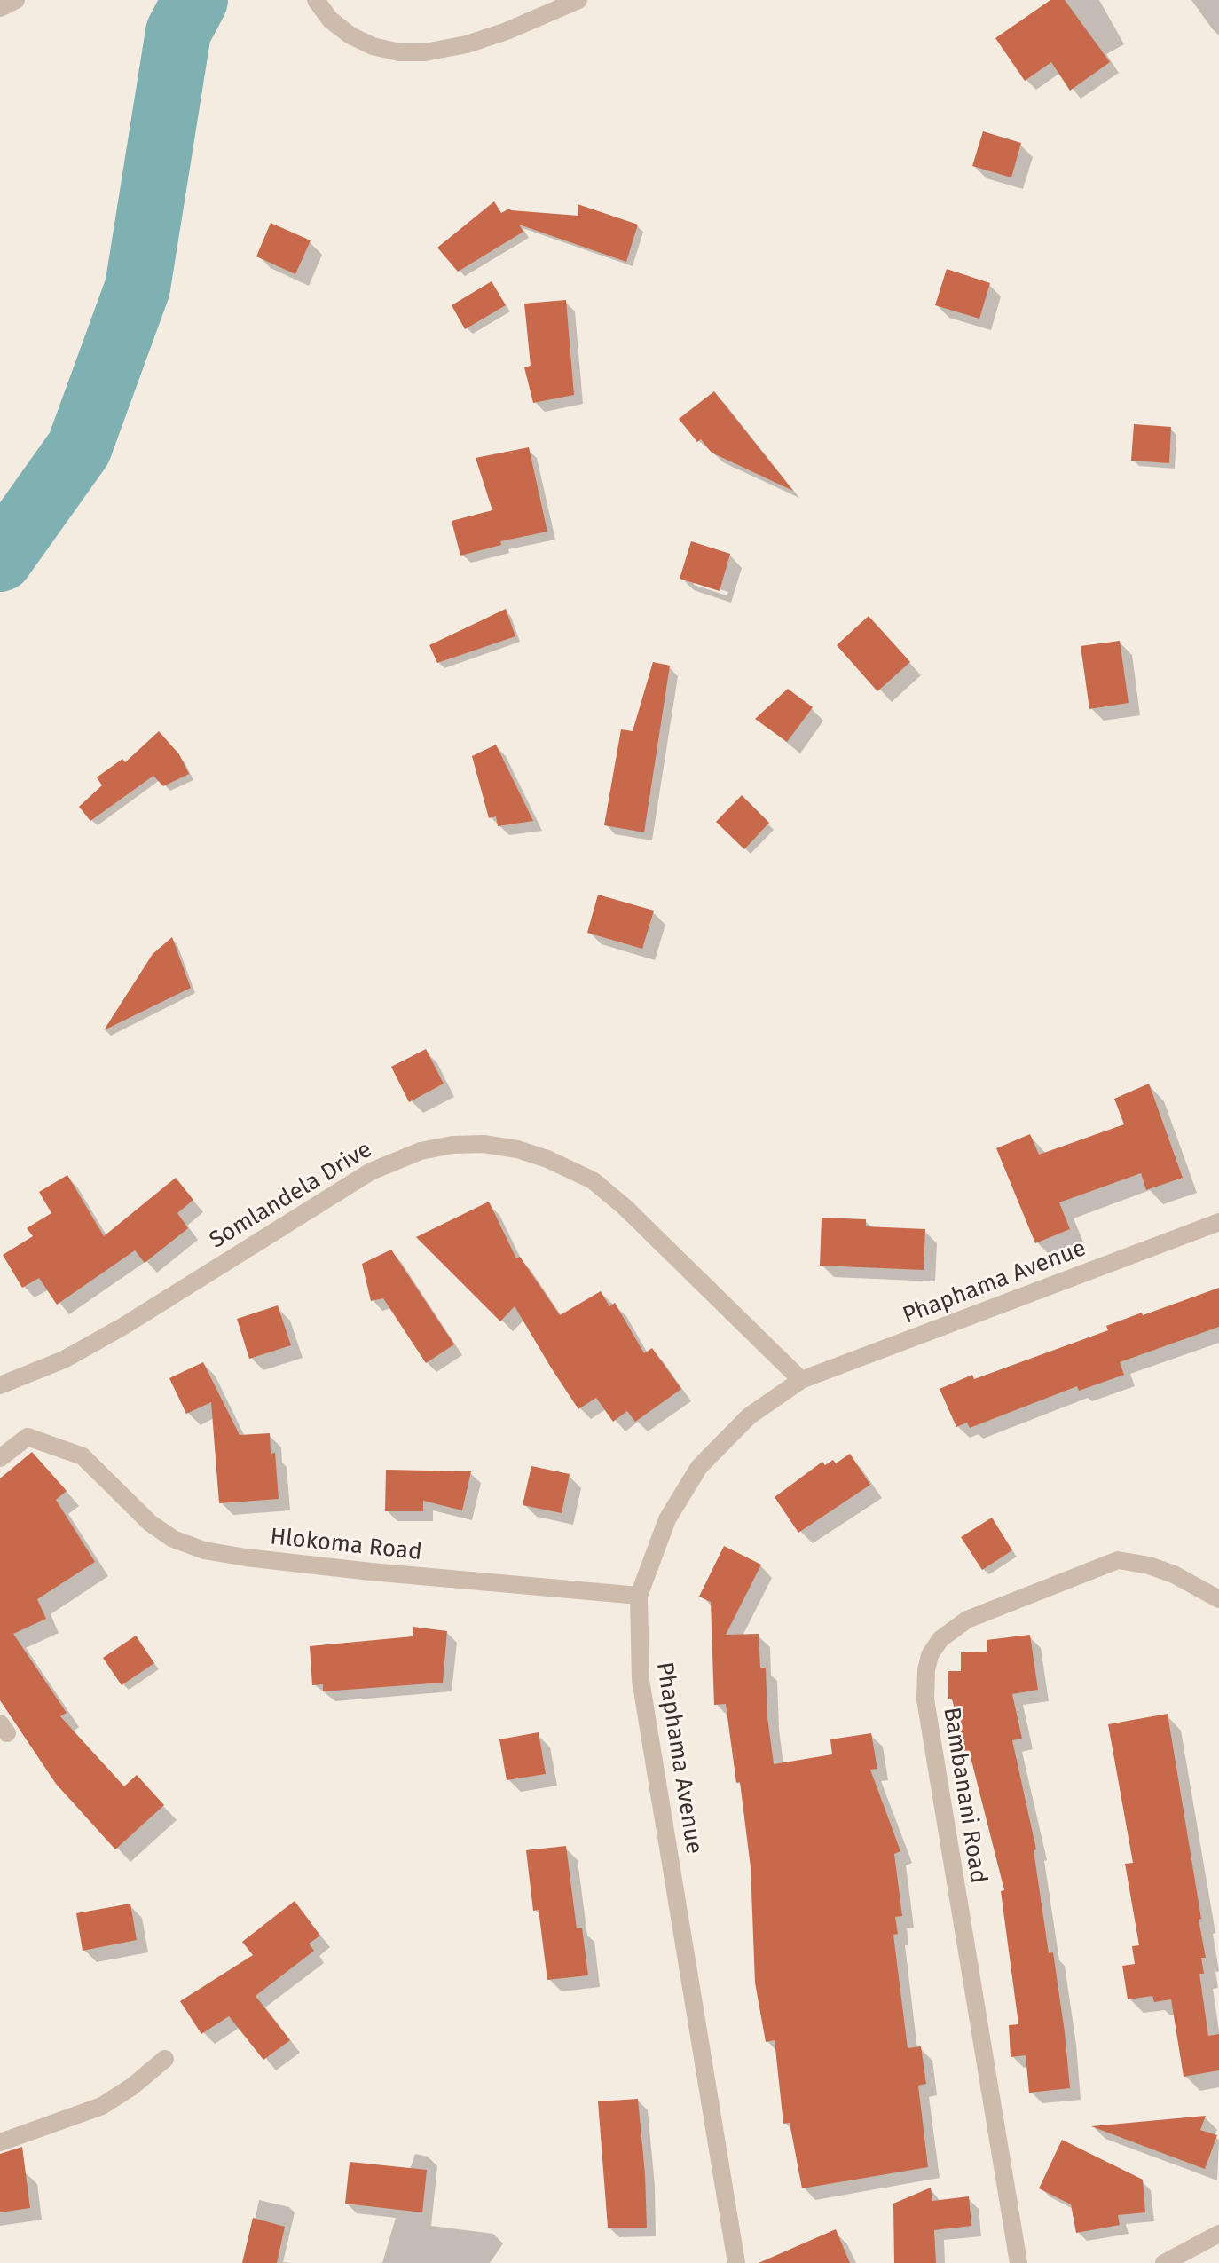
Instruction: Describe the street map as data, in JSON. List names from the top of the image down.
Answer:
{
  "streets": {
    "street": [
      "Somlandela Drive",
      "Phaphama Avenue",
      "Hlokoma Road",
      "Bambanani Road"
    ]
  },
  "crossings": [
    ["Somlandela Drive", "Phaphama Avenue"],
    ["Phaphama Avenue", "Hlokoma Road"]
  ]
}
